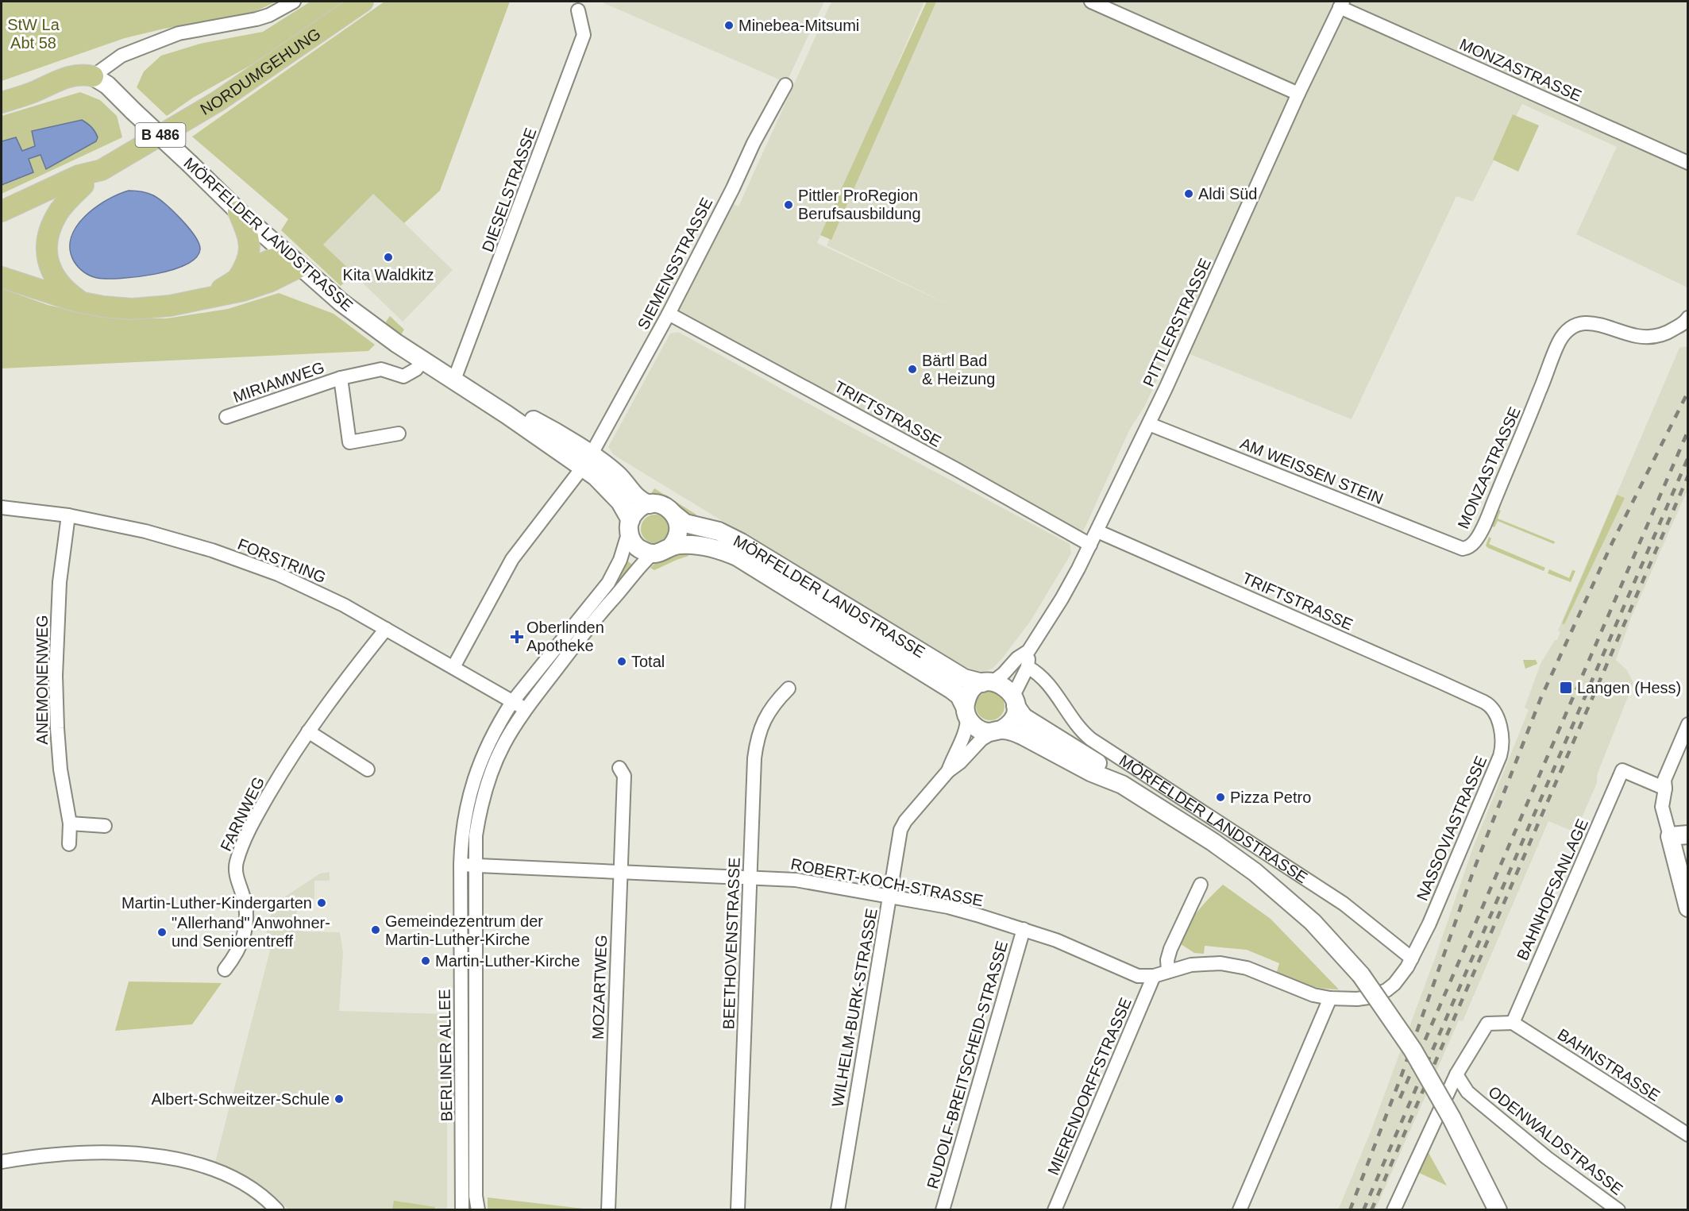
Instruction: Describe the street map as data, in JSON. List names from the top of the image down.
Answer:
{
  "streets": {
    "main road": ["NORDUMGEHUNG", "B 486", "MÖRFELDER LANDSTRASSE"],
    "street": [
      "MONZASTRASSE",
      "DIESELSTRASSE",
      "SIEMENSSTRASSE",
      "PITTLERSTRASSE",
      "MIRIAMWEG",
      "TRIFTSTRASSE",
      "AM WEISSEN STEIN",
      "FORSTRING",
      "ANEMONENWEG",
      "FARNWEG",
      "NASSOVIASTRASSE",
      "ROBERT-KOCH-STRASSE",
      "BAHNHOFSANLAGE",
      "BEETHOVENSTRASSE",
      "MOZARTWEG",
      "WILHELM-BURK-STRASSE",
      "BERLINER ALLEE",
      "RUDOLF-BREITSCHEID-STRASSE",
      "BAHNSTRASSE",
      "MIERENDORFFSTRASSE",
      "ODENWALDSTRASSE"
    ]
  },
  "crossings": [
    ["MONZASTRASSE", "PITTLERSTRASSE"],
    ["MONZASTRASSE", "AM WEISSEN STEIN"],
    ["NORDUMGEHUNG", "B 486"],
    ["DIESELSTRASSE", "MÖRFELDER LANDSTRASSE"],
    ["MÖRFELDER LANDSTRASSE", "SIEMENSSTRASSE"],
    ["MÖRFELDER LANDSTRASSE", "PITTLERSTRASSE"],
    ["MÖRFELDER LANDSTRASSE", "MIRIAMWEG"],
    ["MÖRFELDER LANDSTRASSE", "NASSOVIASTRASSE"],
    ["MÖRFELDER LANDSTRASSE", "WILHELM-BURK-STRASSE"],
    ["MÖRFELDER LANDSTRASSE", "BERLINER ALLEE"],
    ["SIEMENSSTRASSE", "TRIFTSTRASSE"],
    ["SIEMENSSTRASSE", "FORSTRING"],
    ["PITTLERSTRASSE", "TRIFTSTRASSE"],
    ["PITTLERSTRASSE", "AM WEISSEN STEIN"],
    ["PITTLERSTRASSE", "WILHELM-BURK-STRASSE"],
    ["TRIFTSTRASSE", "NASSOVIASTRASSE"],
    ["FORSTRING", "ANEMONENWEG"],
    ["FORSTRING", "FARNWEG"],
    ["FORSTRING", "BERLINER ALLEE"],
    ["NASSOVIASTRASSE", "ROBERT-KOCH-STRASSE"],
    ["NASSOVIASTRASSE", "MIERENDORFFSTRASSE"],
    ["ROBERT-KOCH-STRASSE", "BEETHOVENSTRASSE"],
    ["ROBERT-KOCH-STRASSE", "MOZARTWEG"],
    ["ROBERT-KOCH-STRASSE", "WILHELM-BURK-STRASSE"],
    ["ROBERT-KOCH-STRASSE", "BERLINER ALLEE"],
    ["ROBERT-KOCH-STRASSE", "RUDOLF-BREITSCHEID-STRASSE"],
    ["ROBERT-KOCH-STRASSE", "MIERENDORFFSTRASSE"],
    ["BAHNHOFSANLAGE", "BAHNSTRASSE"]
  ],
  "parks": ["StW La Abt 58"],
  "places": {
    "other": [
      "Minebea-Mitsumi",
      "Aldi Süd",
      "Pittler ProRegion Berufsausbildung",
      "Kita Waldkitz",
      "Bärtl Bad & Heizung",
      "Total",
      "Pizza Petro",
      "Martin-Luther-Kindergarten",
      "Gemeindezentrum der Martin-Luther-Kirche",
      "\"Allerhand\" Anwohner- und Seniorentreff",
      "Martin-Luther-Kirche",
      "Albert-Schweitzer-Schule"
    ],
    "health": ["Oberlinden Apotheke"],
    "transit": ["Langen (Hess)"]
  }
}
